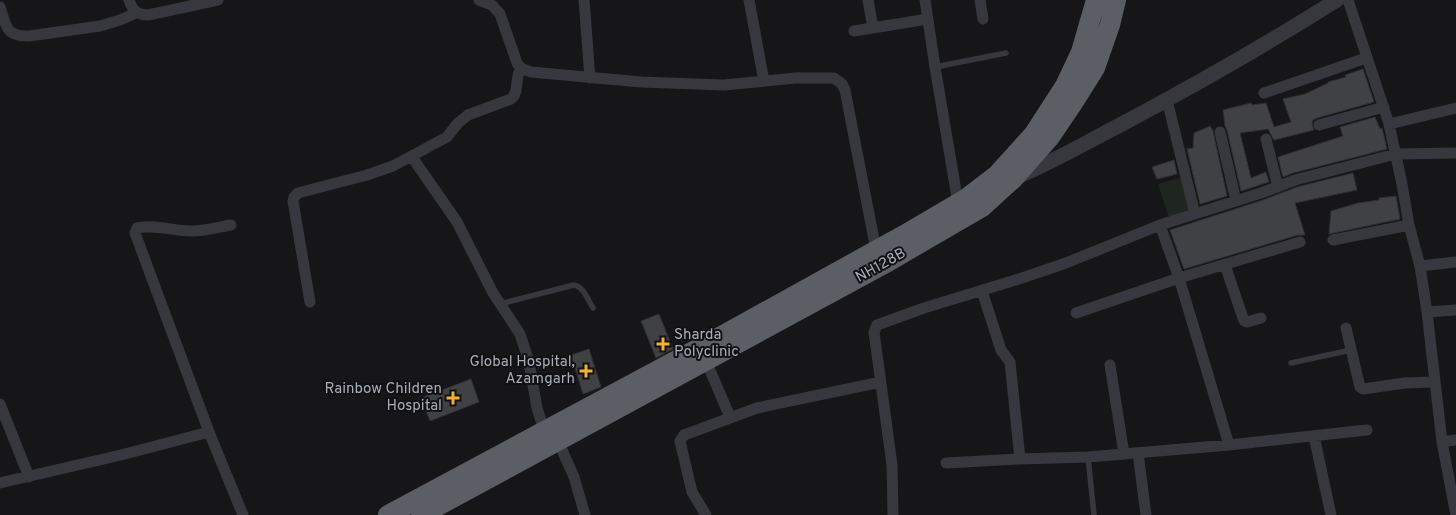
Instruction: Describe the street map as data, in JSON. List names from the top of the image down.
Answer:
{
  "streets": {
    "highway": ["NH128B"]
  },
  "places": {
    "health": ["Sharda Polyclinic", "Global Hospital, Azamgarh", "Rainbow Children Hospital"]
  }
}
